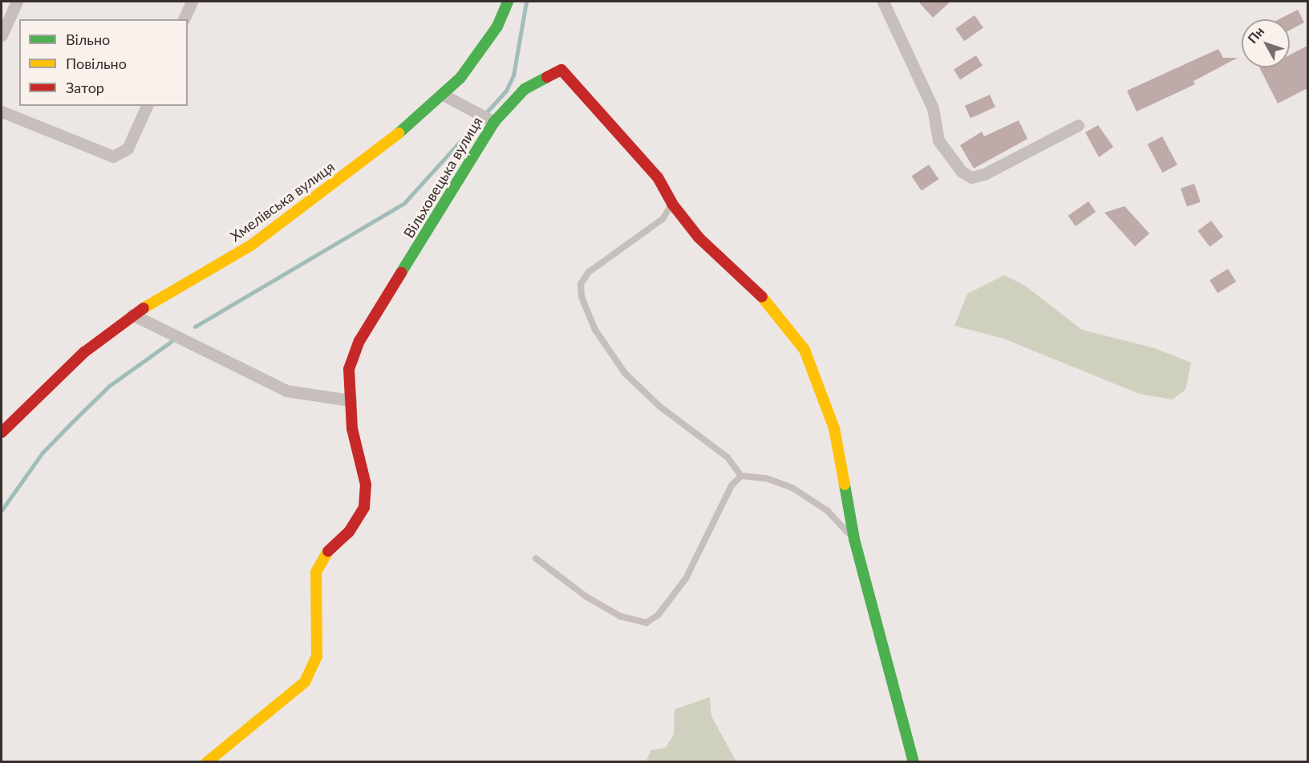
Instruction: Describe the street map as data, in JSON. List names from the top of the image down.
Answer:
{
  "streets": {
    "street": ["Вільховецька вулиця", "Хмелівська вулиця"]
  },
  "legend": ["Вільно", "Повільно", "Затор"],
  "north": "top left"
}
